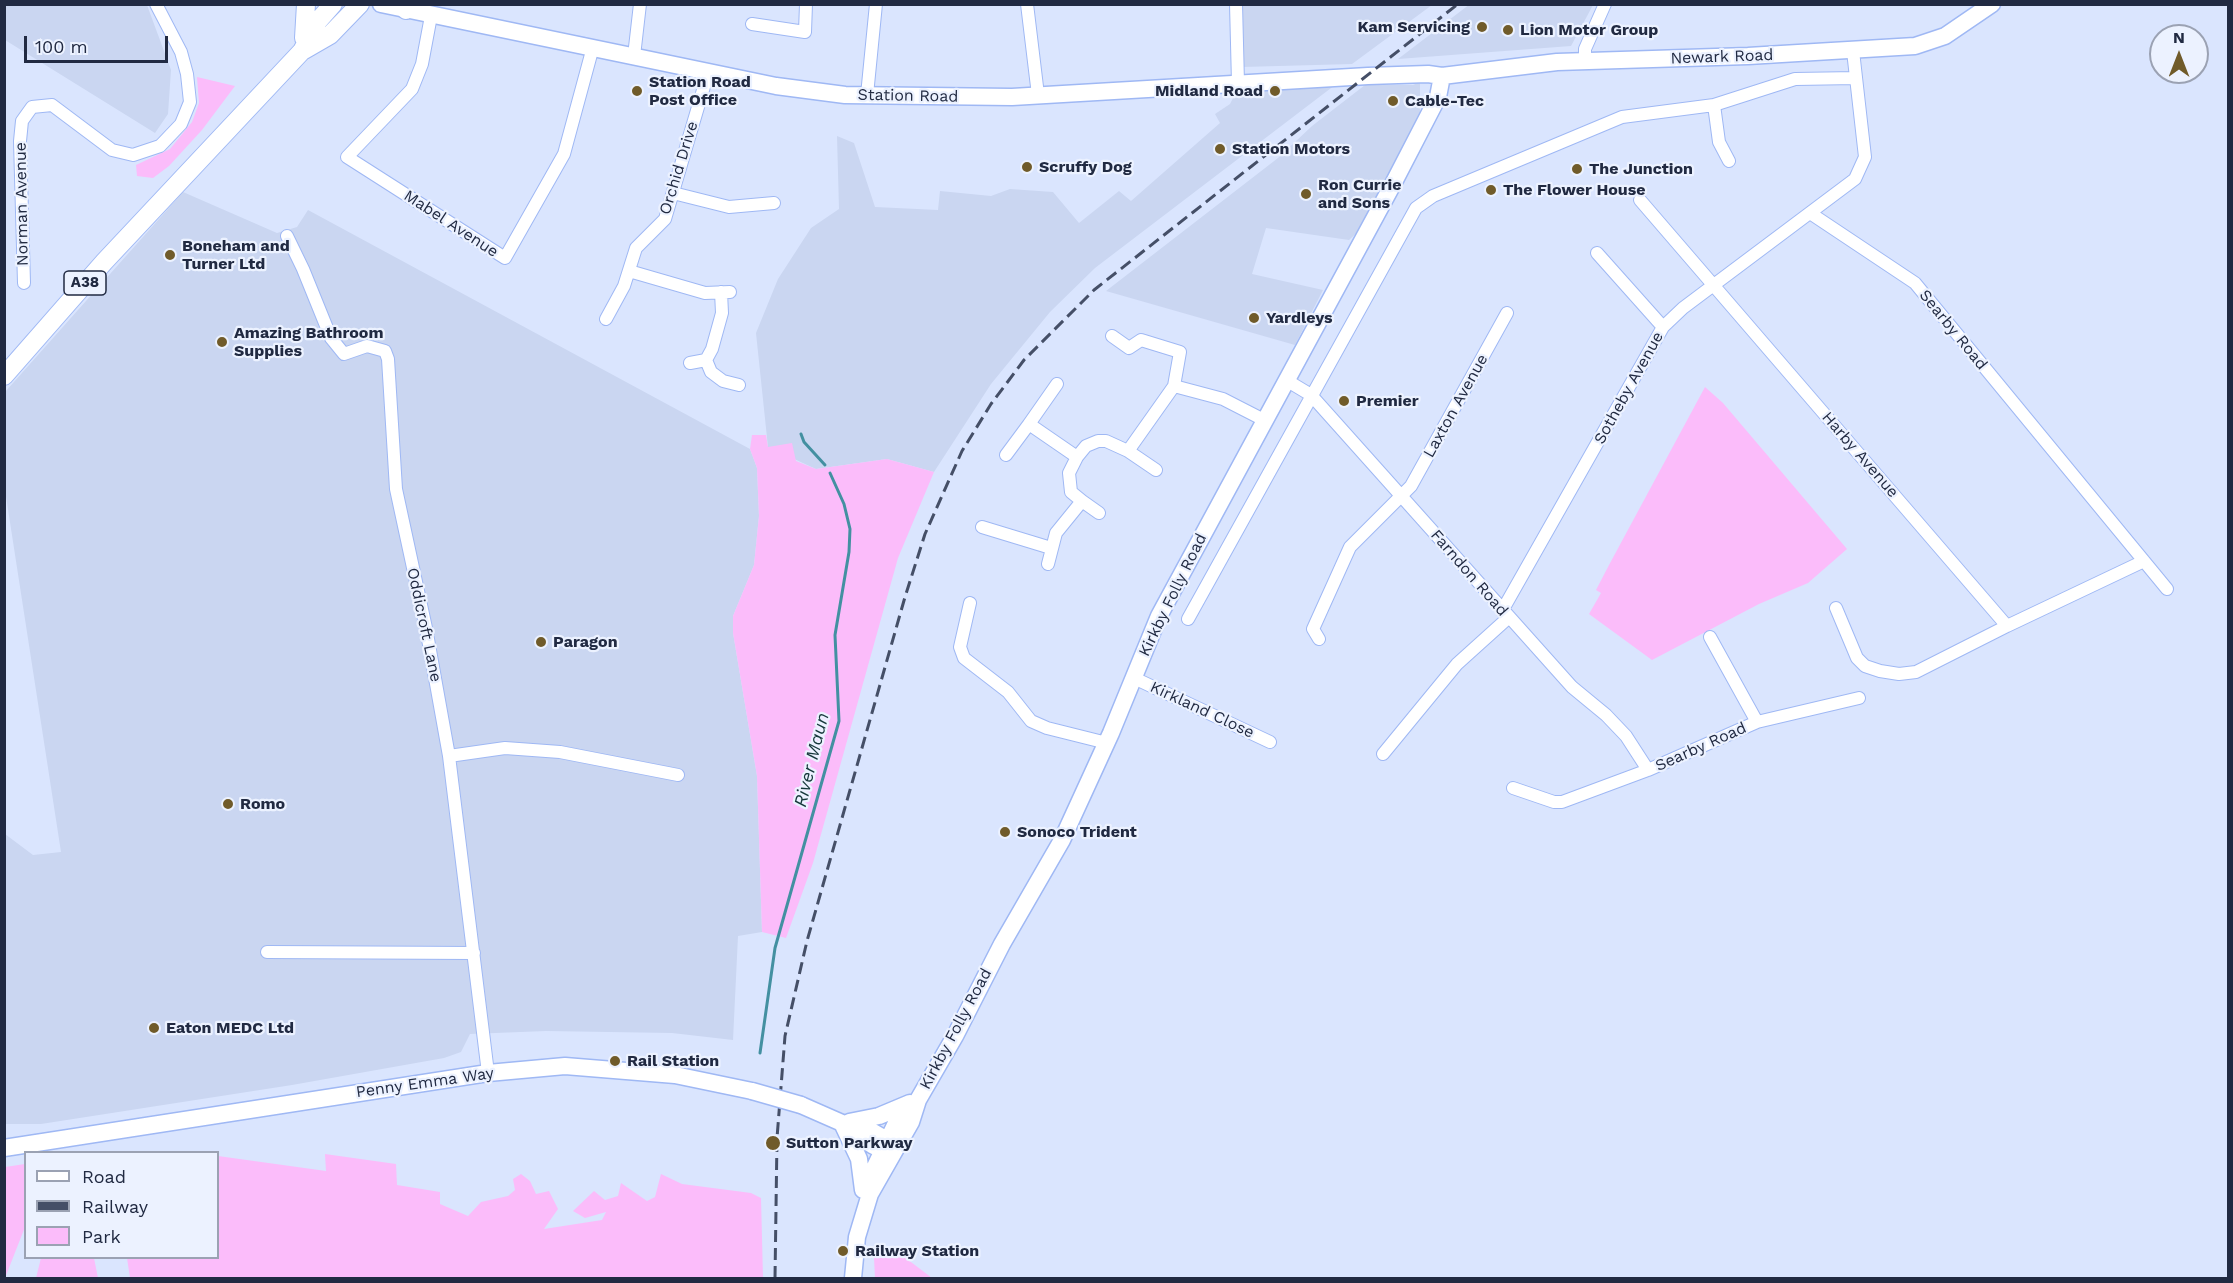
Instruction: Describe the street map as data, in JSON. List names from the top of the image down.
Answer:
{
  "streets": {
    "highway": ["A38"],
    "main road": [
      "Newark Road",
      "Station Road",
      "Kirkby Folly Road",
      "Penny Emma Way"
    ],
    "street": [
      "Orchid Drive",
      "Norman Avenue",
      "Mabel Avenue",
      "Searby Road",
      "Sotheby Avenue",
      "Laxton Avenue",
      "Harby Avenue",
      "Farndon Road",
      "Oddicroft Lane",
      "Kirkland Close"
    ]
  },
  "crossings": [
    ["Newark Road", "Station Road"],
    ["Newark Road", "Kirkby Folly Road"],
    ["Station Road", "Orchid Drive"],
    ["Station Road", "Mabel Avenue"],
    ["Station Road", "Kirkby Folly Road"],
    ["Searby Road", "Sotheby Avenue"],
    ["Searby Road", "Farndon Road"],
    ["Sotheby Avenue", "Harby Avenue"],
    ["Sotheby Avenue", "Farndon Road"],
    ["Laxton Avenue", "Farndon Road"],
    ["Farndon Road", "Kirkby Folly Road"],
    ["Kirkby Folly Road", "Kirkland Close"],
    ["Kirkby Folly Road", "Penny Emma Way"],
    ["Oddicroft Lane", "Penny Emma Way"]
  ],
  "water": ["River Maun"],
  "places": [
    "Kam Servicing",
    "Lion Motor Group",
    "Station Road Post Office",
    "Midland Road",
    "Cable-Tec",
    "Station Motors",
    "Scruffy Dog",
    "The Junction",
    "The Flower House",
    "Ron Currie and Sons",
    "Boneham and Turner Ltd",
    "Yardleys",
    "Amazing Bathroom Supplies",
    "Premier",
    "Paragon",
    "Romo",
    "Sonoco Trident",
    "Eaton MEDC Ltd",
    "Rail Station",
    "Sutton Parkway",
    "Railway Station"
  ],
  "legend": ["Road", "Railway", "Park"],
  "scale_bar": "100 m",
  "north": "top"
}
